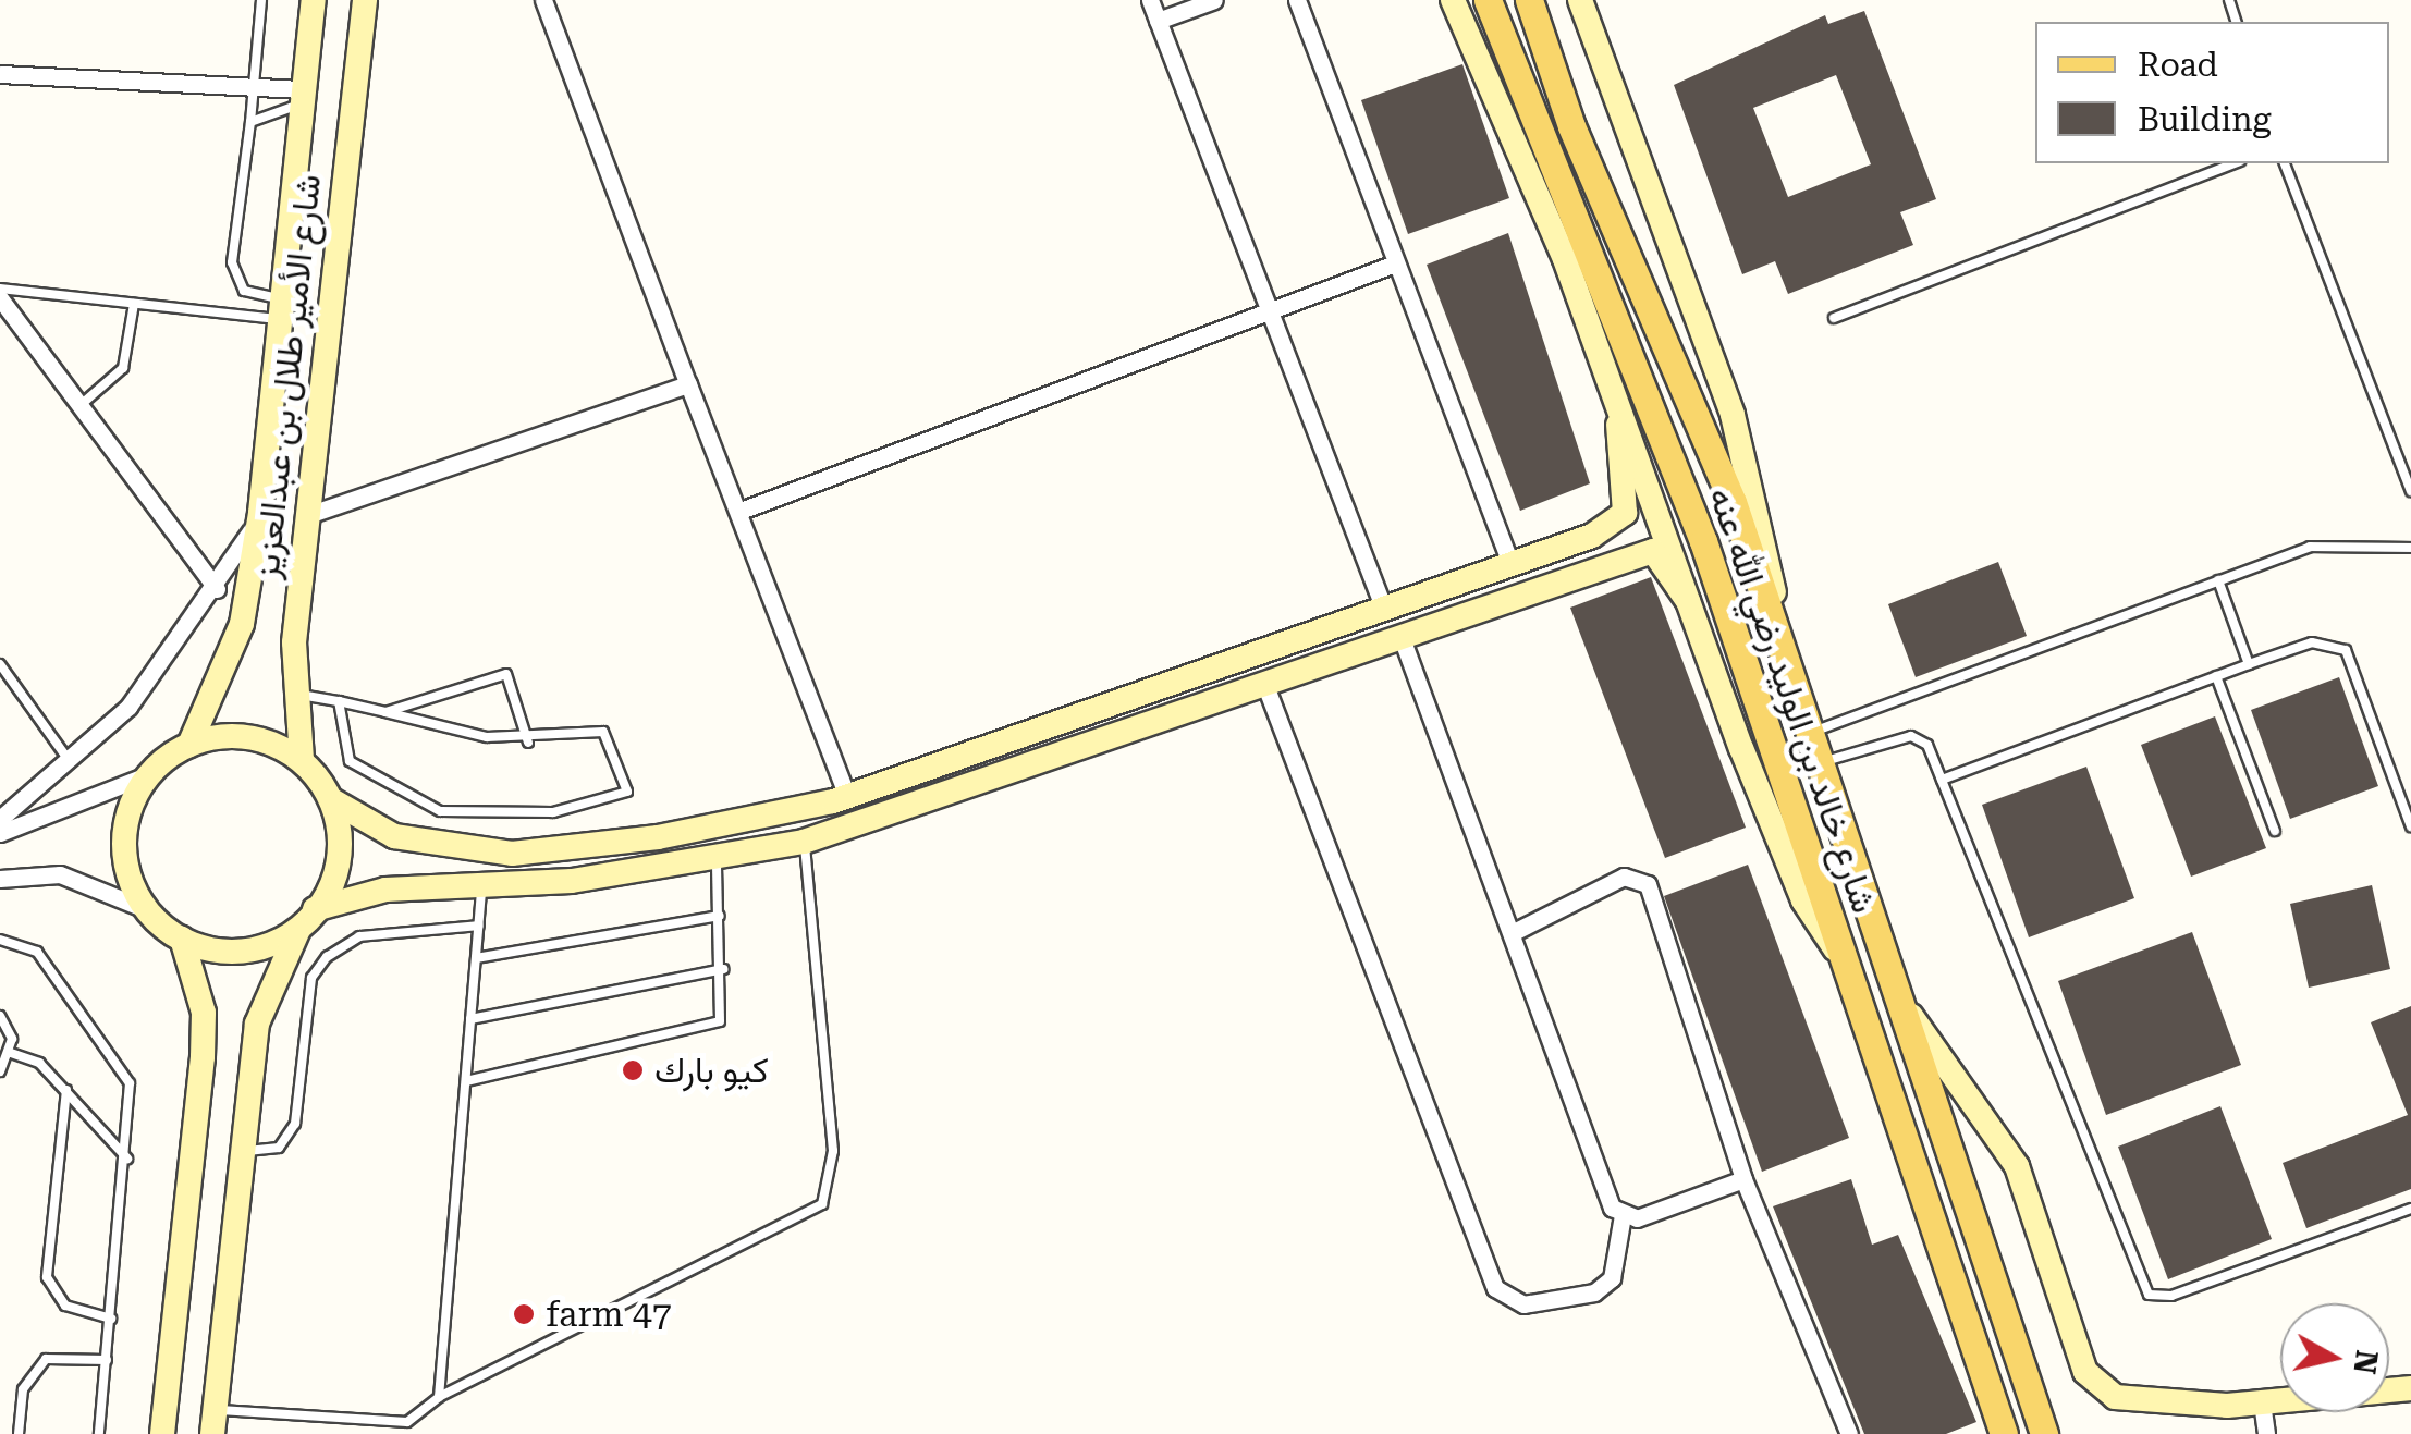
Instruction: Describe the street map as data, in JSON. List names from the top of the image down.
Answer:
{
  "streets": {
    "main road": ["شارع خالد بن الوليد رضي الله عنه"],
    "street": ["شارع الأمير طلال بن عبدالعزيز"]
  },
  "places": ["كيو بارك", "farm 47"],
  "legend": ["Road", "Building"],
  "north": "right"
}
